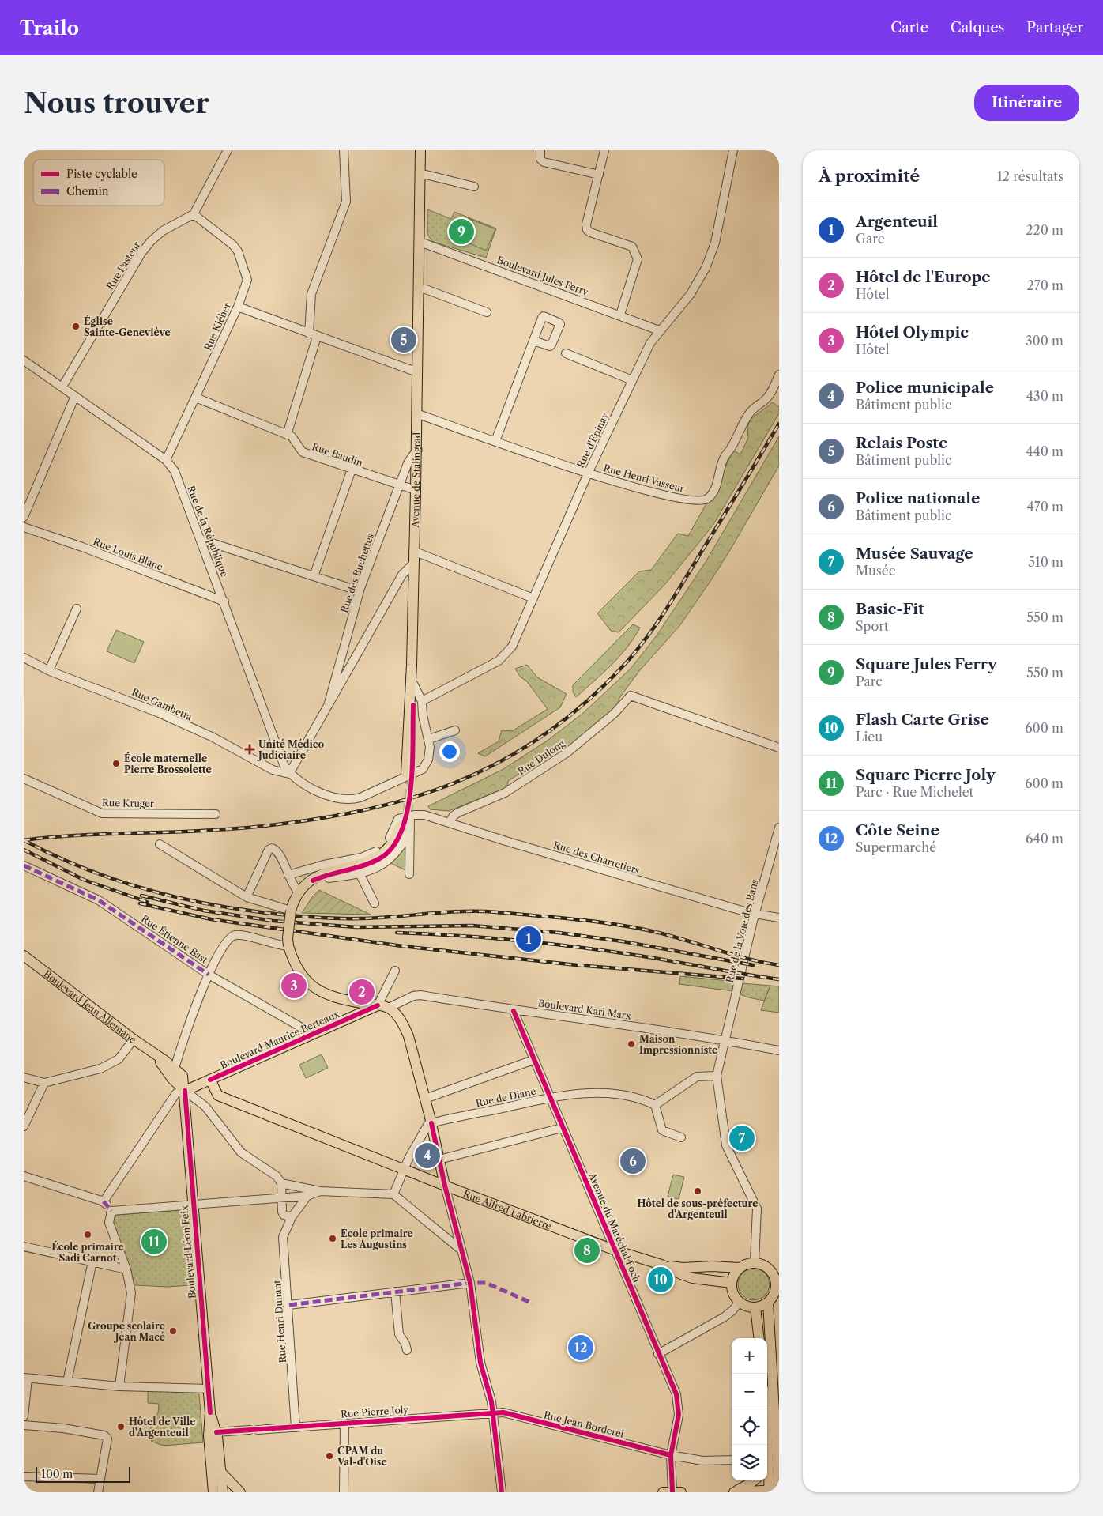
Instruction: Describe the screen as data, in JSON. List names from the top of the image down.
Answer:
{
  "streets": {
    "main road": [
      "Avenue de Stalingrad",
      "Boulevard Jean Allemane",
      "Boulevard Maurice Berteaux",
      "Rue Alfred Labrierre",
      "Boulevard Léon Feix"
    ],
    "street": [
      "Rue Pasteur",
      "Boulevard Jules Ferry",
      "Rue Kléber",
      "Rue d'Épinay",
      "Rue Baudin",
      "Rue Henri Vasseur",
      "Rue de la République",
      "Rue Louis Blanc",
      "Rue des Buchettes",
      "Rue Gambetta",
      "Rue Dulong",
      "Rue Kruger",
      "Rue des Charretiers",
      "Rue de la Voie des Bans",
      "Rue Étienne Bast",
      "Boulevard Karl Marx",
      "Rue de Diane",
      "Avenue du Maréchal Foch",
      "Rue Henri Dunant",
      "Rue Pierre Joly",
      "Rue Jean Borderel"
    ]
  },
  "crossings": [
    ["Rue Pasteur", "Rue Kléber"],
    ["Rue Pasteur", "Rue de la République"],
    ["Boulevard Jules Ferry", "Rue d'Épinay"],
    ["Boulevard Jules Ferry", "Avenue de Stalingrad"],
    ["Rue Kléber", "Rue Baudin"],
    ["Rue Kléber", "Rue de la République"],
    ["Rue d'Épinay", "Rue Henri Vasseur"],
    ["Rue Baudin", "Avenue de Stalingrad"],
    ["Rue Baudin", "Rue des Buchettes"],
    ["Rue Henri Vasseur", "Avenue de Stalingrad"],
    ["Avenue de Stalingrad", "Rue des Buchettes"],
    ["Rue de la République", "Rue Louis Blanc"],
    ["Rue de la République", "Rue Gambetta"],
    ["Rue Dulong", "Rue des Charretiers"],
    ["Rue des Charretiers", "Rue de la Voie des Bans"],
    ["Rue de la Voie des Bans", "Boulevard Karl Marx"],
    ["Rue Étienne Bast", "Boulevard Maurice Berteaux"],
    ["Boulevard Jean Allemane", "Boulevard Maurice Berteaux"],
    ["Boulevard Jean Allemane", "Boulevard Léon Feix"],
    ["Boulevard Karl Marx", "Avenue du Maréchal Foch"],
    ["Boulevard Maurice Berteaux", "Rue Alfred Labrierre"],
    ["Boulevard Maurice Berteaux", "Boulevard Léon Feix"],
    ["Rue de Diane", "Avenue du Maréchal Foch"],
    ["Rue Alfred Labrierre", "Avenue du Maréchal Foch"],
    ["Avenue du Maréchal Foch", "Rue Jean Borderel"],
    ["Boulevard Léon Feix", "Rue Pierre Joly"],
    ["Rue Henri Dunant", "Rue Pierre Joly"],
    ["Rue Pierre Joly", "Rue Jean Borderel"]
  ],
  "places": {
    "other": [
      "Église Sainte-Geneviève",
      "École maternelle Pierre Brossolette",
      "Maison Impressionniste",
      "Hôtel de sous-préfecture d'Argenteuil",
      "École primaire Sadi Carnot",
      "École primaire Les Augustins",
      "Groupe scolaire Jean Macé",
      "Hôtel de Ville d'Argenteuil",
      "CPAM du Val-d'Oise"
    ],
    "health": ["Unité Médico Judiciaire"]
  },
  "legend": ["Piste cyclable", "Chemin"],
  "scale_bar": "100 m",
  "page": {
    "header": "Trailo",
    "nav": ["Carte", "Calques", "Partager"],
    "buttons": "Itinéraire",
    "title": "Nous trouver",
    "heading": ["À proximité", "12 résultats"],
    "list": [
      {
        "mark": "1",
        "name": "Argenteuil",
        "note": "Gare",
        "value": "220 m"
      },
      {
        "mark": "2",
        "name": "Hôtel de l'Europe",
        "note": "Hôtel",
        "value": "270 m"
      },
      {
        "mark": "3",
        "name": "Hôtel Olympic",
        "note": "Hôtel",
        "value": "300 m"
      },
      {
        "mark": "4",
        "name": "Police municipale",
        "note": "Bâtiment public",
        "value": "430 m"
      },
      {
        "mark": "5",
        "name": "Relais Poste",
        "note": "Bâtiment public",
        "value": "440 m"
      },
      {
        "mark": "6",
        "name": "Police nationale",
        "note": "Bâtiment public",
        "value": "470 m"
      },
      {
        "mark": "7",
        "name": "Musée Sauvage",
        "note": "Musée",
        "value": "510 m"
      },
      {
        "mark": "8",
        "name": "Basic-Fit",
        "note": "Sport",
        "value": "550 m"
      },
      {
        "mark": "9",
        "name": "Square Jules Ferry",
        "note": "Parc",
        "value": "550 m"
      },
      {
        "mark": "10",
        "name": "Flash Carte Grise",
        "note": "Lieu",
        "value": "600 m"
      },
      {
        "mark": "11",
        "name": "Square Pierre Joly",
        "note": "Parc · Rue Michelet",
        "value": "600 m"
      },
      {
        "mark": "12",
        "name": "Côte Seine",
        "note": "Supermarché",
        "value": "640 m"
      }
    ],
    "pins": [
      "9",
      "5",
      "1",
      "3",
      "2",
      "7",
      "4",
      "6",
      "11",
      "8",
      "10",
      "12"
    ],
    "map_buttons": ["+", "−"],
    "scale": "100 m"
  }
}
